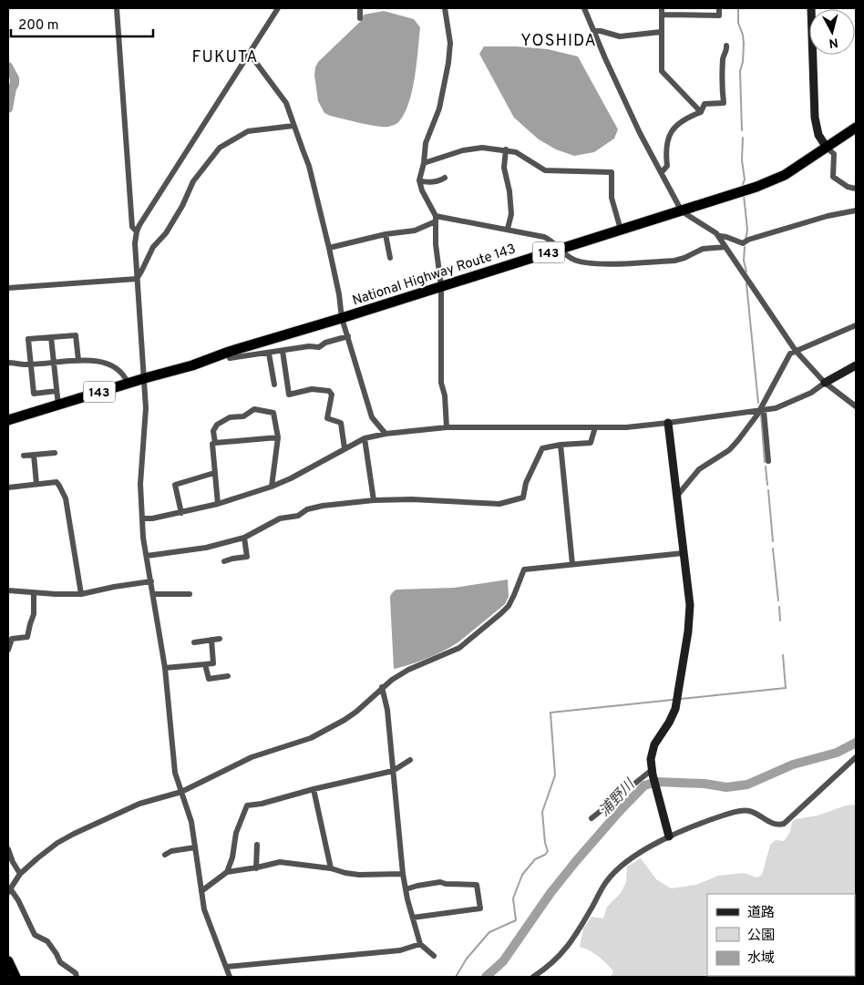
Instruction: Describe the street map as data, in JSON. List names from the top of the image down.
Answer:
{
  "streets": {
    "highway": ["143", "National Highway Route 143"]
  },
  "districts": ["YOSHIDA", "FUKUTA"],
  "water": ["浦野川"],
  "legend": ["道路", "公園", "水域"],
  "scale_bar": "200 m",
  "north": "bottom"
}
